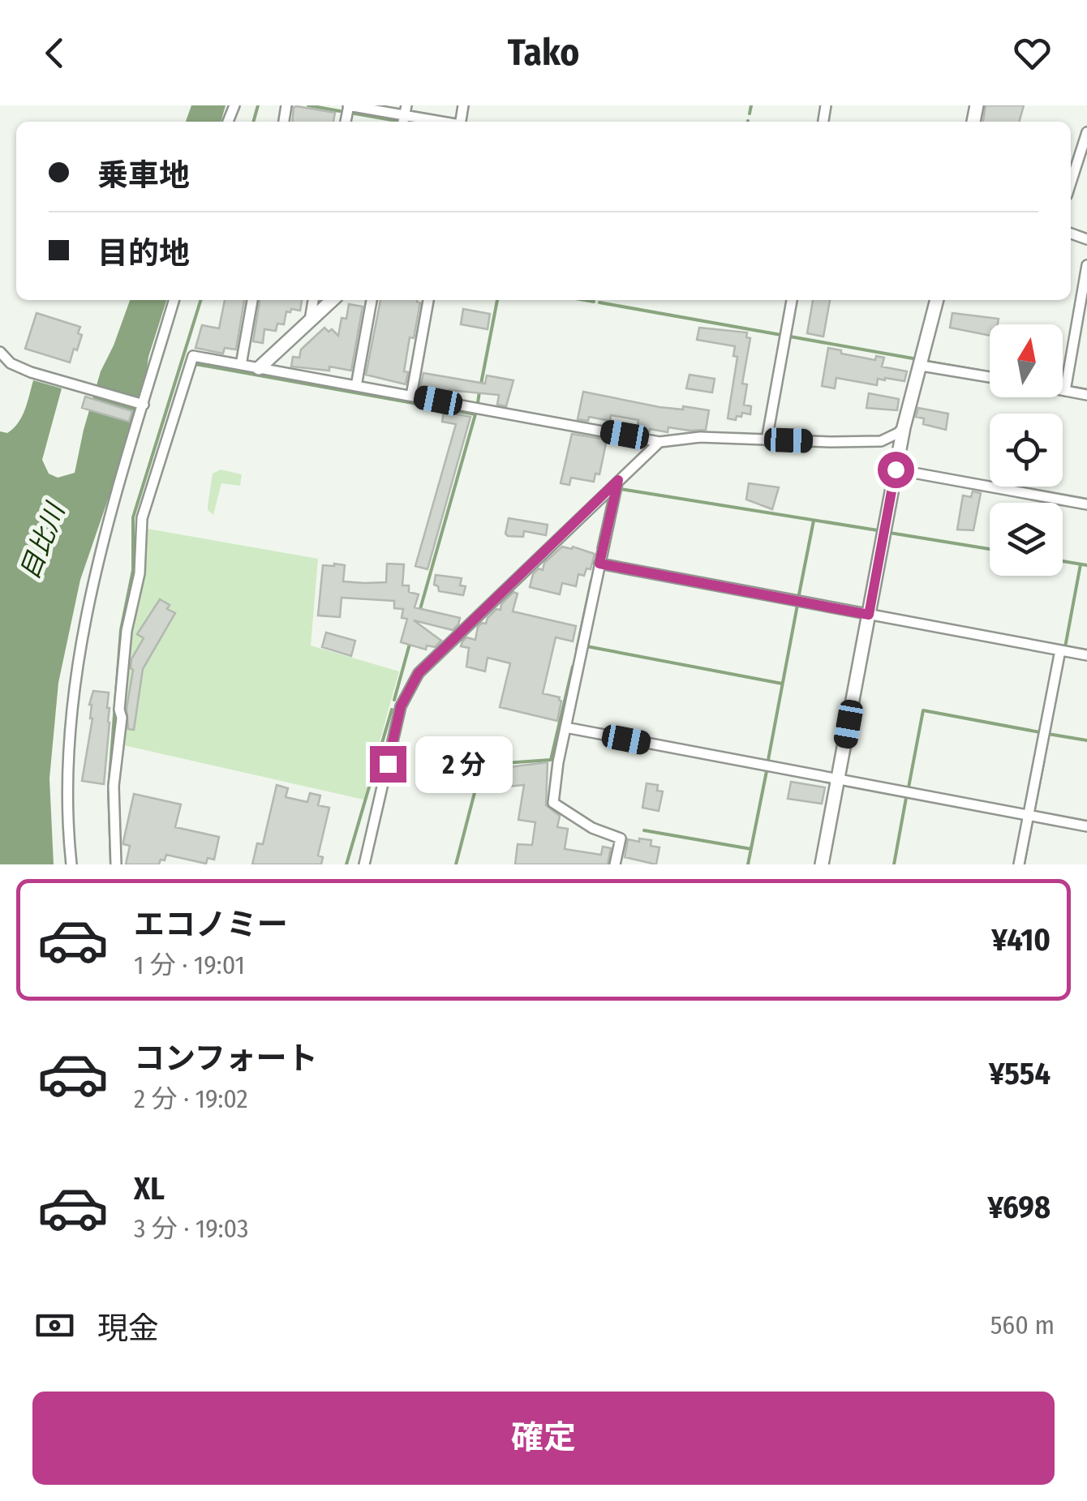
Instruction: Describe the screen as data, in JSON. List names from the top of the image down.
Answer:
{
  "water": ["目比川"],
  "north": "top",
  "page": {
    "header": "Tako",
    "banner": ["乗車地", "目的地"],
    "bubble": "2 分",
    "list": [
      {
        "name": "エコノミー",
        "note": "1 分 · 19:01",
        "value": "¥410"
      },
      {
        "name": "コンフォート",
        "note": "2 分 · 19:02",
        "value": "¥554"
      },
      {
        "name": "XL",
        "note": "3 分 · 19:03",
        "value": "¥698"
      }
    ],
    "pay": ["現金", "560 m"],
    "buttons": "確定"
  }
}
